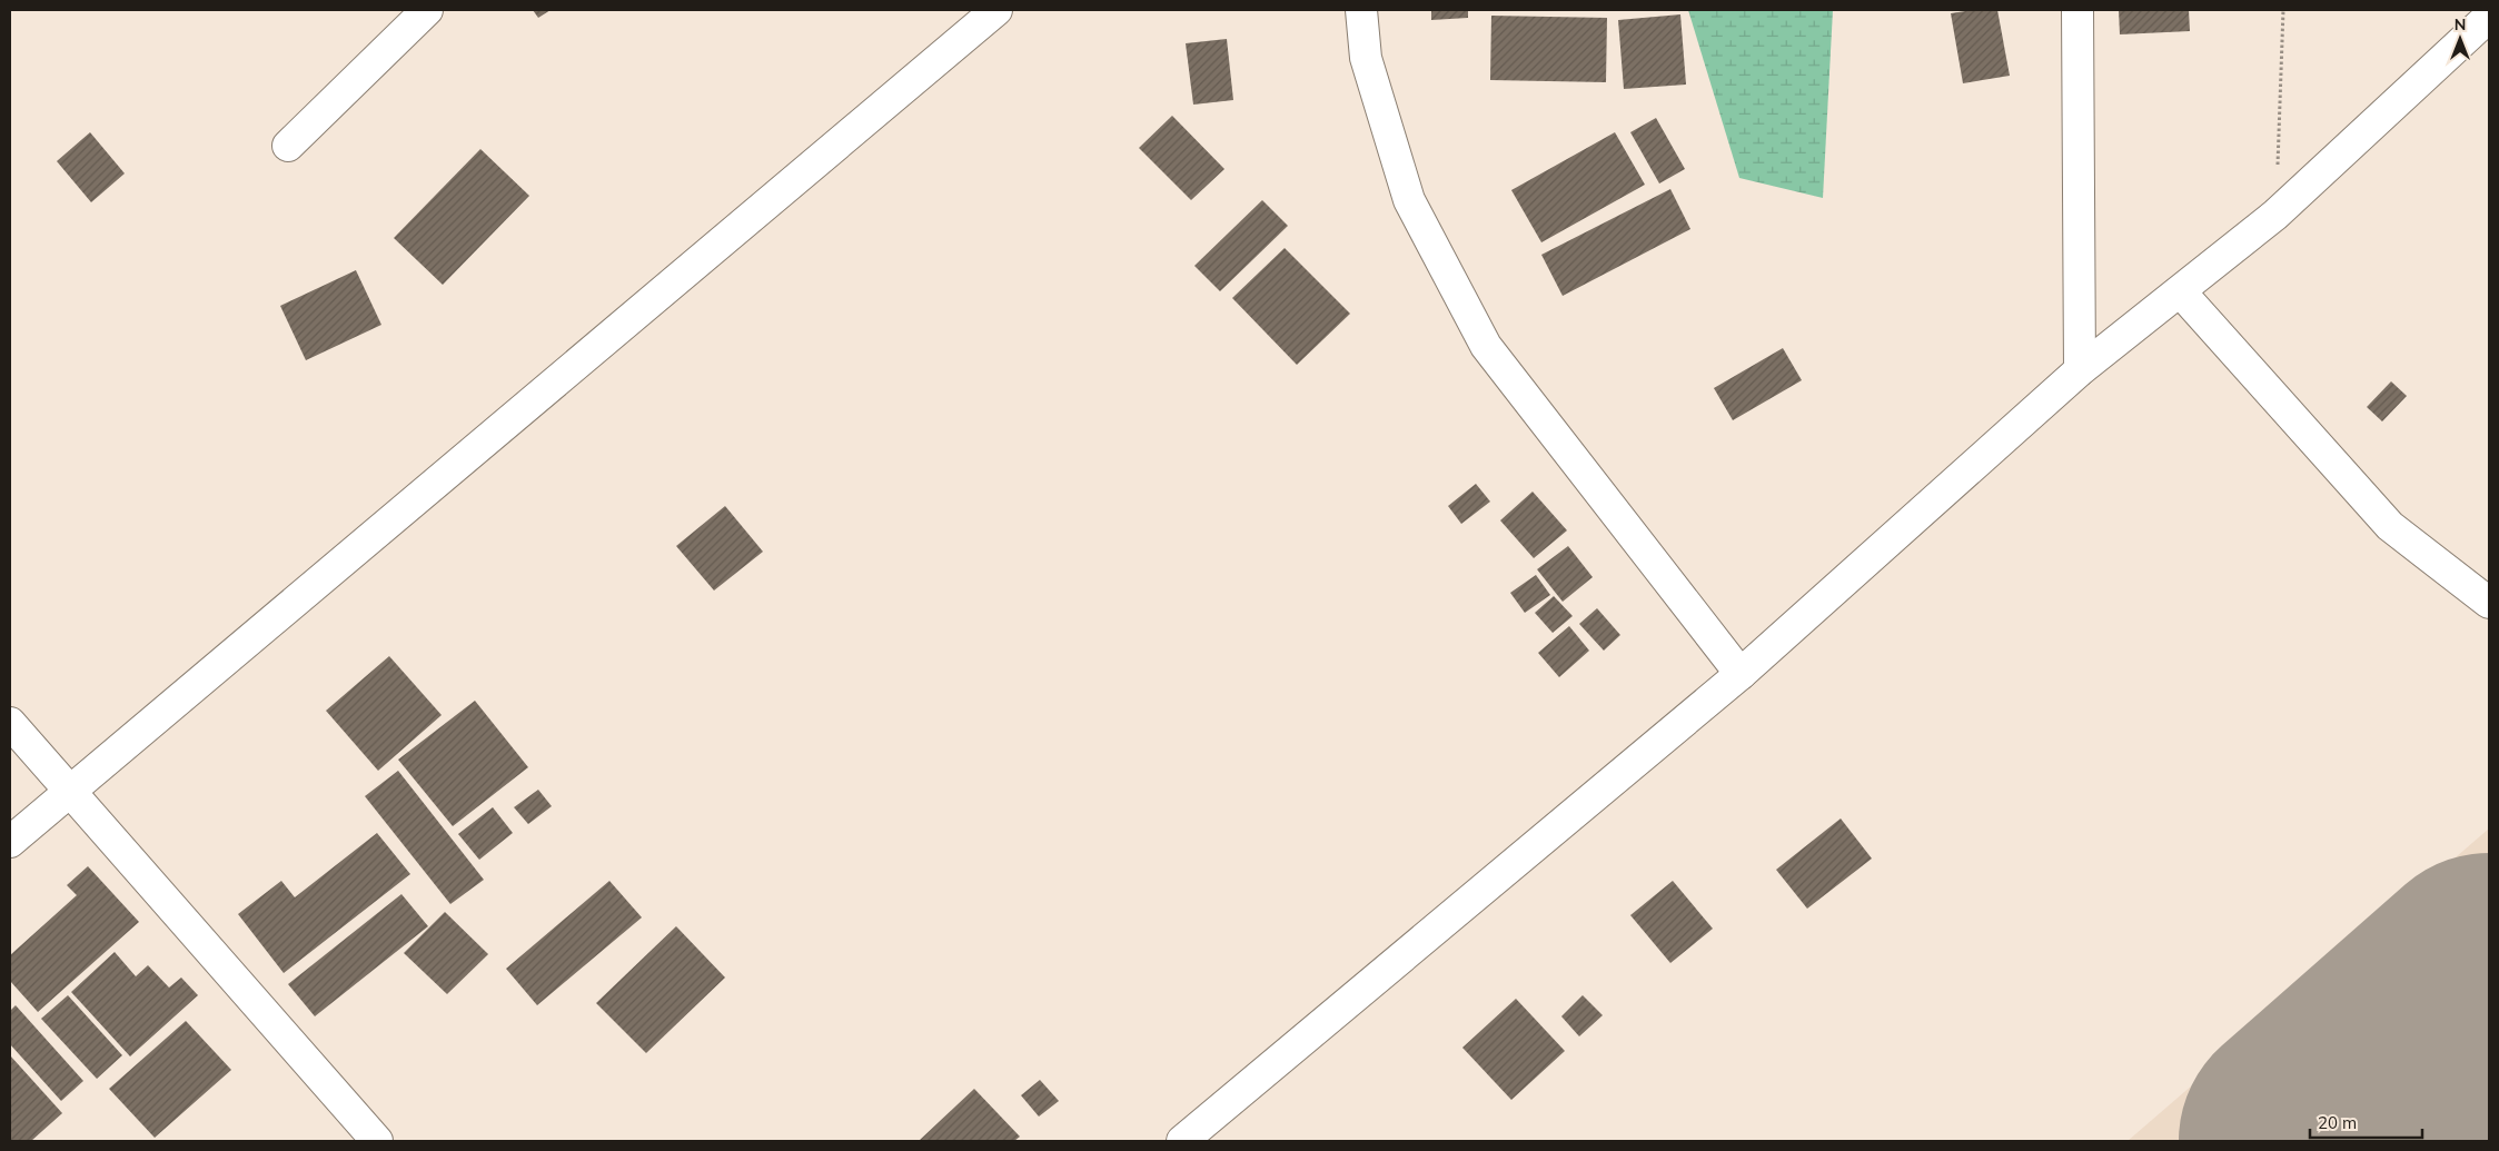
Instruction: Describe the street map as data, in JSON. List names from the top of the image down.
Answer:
{
  "scale_bar": "20 m",
  "north": "top"
}
